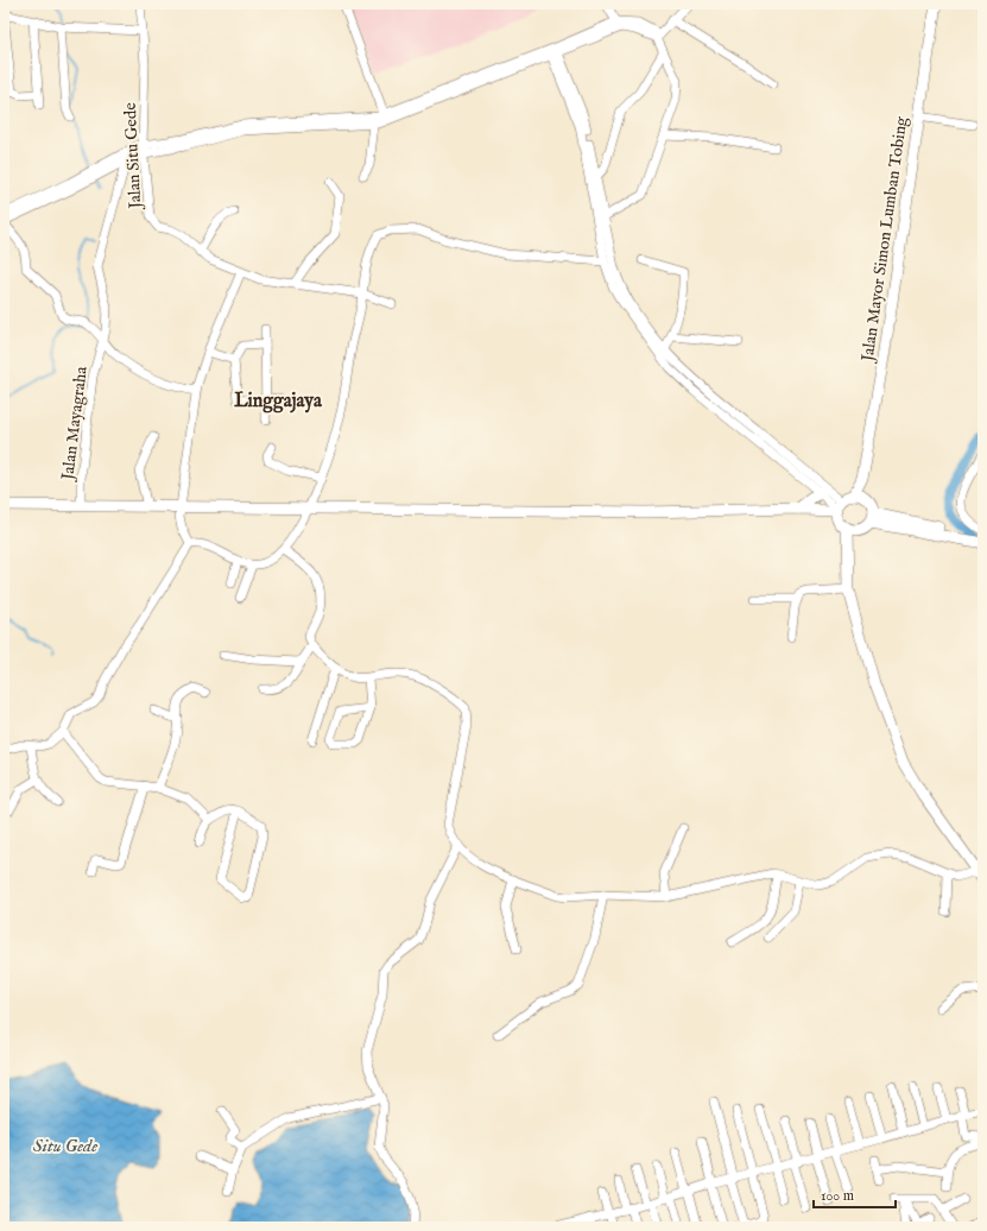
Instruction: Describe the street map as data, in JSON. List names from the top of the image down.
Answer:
{
  "streets": {
    "main road": ["Jalan Mayor Simon Lumban Tobing"],
    "street": ["Jalan Situ Gede", "Jalan Mayagraha"]
  },
  "districts": ["Linggajaya"],
  "water": ["Situ Gede"],
  "scale_bar": "100 m"
}
